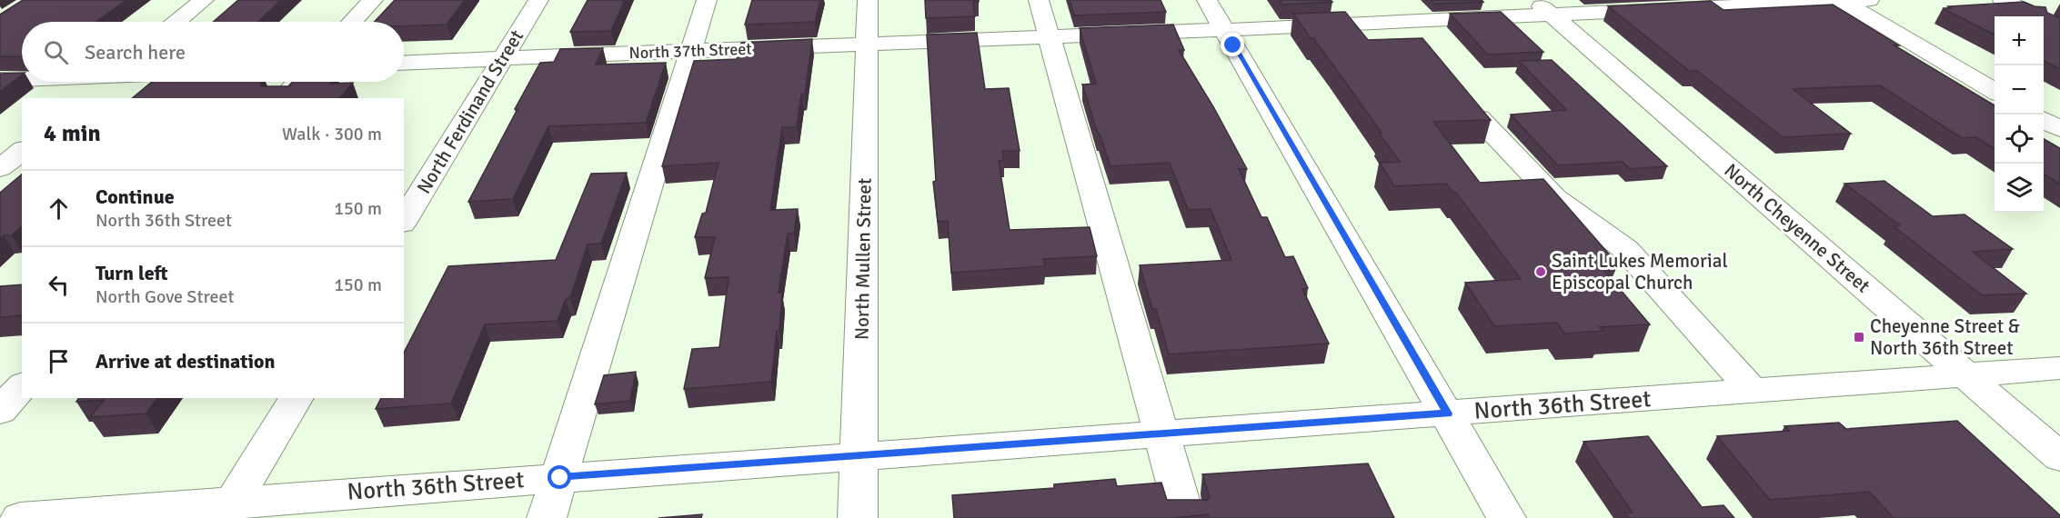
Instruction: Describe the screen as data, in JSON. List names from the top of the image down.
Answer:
{
  "streets": {
    "street": [
      "North 37th Street",
      "North Ferdinand Street",
      "North Cheyenne Street",
      "North Mullen Street",
      "North 36th Street"
    ]
  },
  "crossings": [
    ["North 37th Street", "North Ferdinand Street"],
    ["North 37th Street", "North Cheyenne Street"],
    ["North 37th Street", "North Mullen Street"],
    ["North Cheyenne Street", "North 36th Street"],
    ["North Mullen Street", "North 36th Street"]
  ],
  "places": {
    "other": ["Saint Lukes Memorial Episcopal Church"],
    "transit": ["Cheyenne Street & North 36th Street"]
  },
  "page": {
    "map_buttons": ["+", "−"],
    "search": "Search here",
    "heading": ["4 min", "Walk · 300 m"],
    "list": [
      ["Continue", "North 36th Street", "150 m"],
      ["Turn left", "North Gove Street", "150 m"],
      "Arrive at destination"
    ]
  }
}
